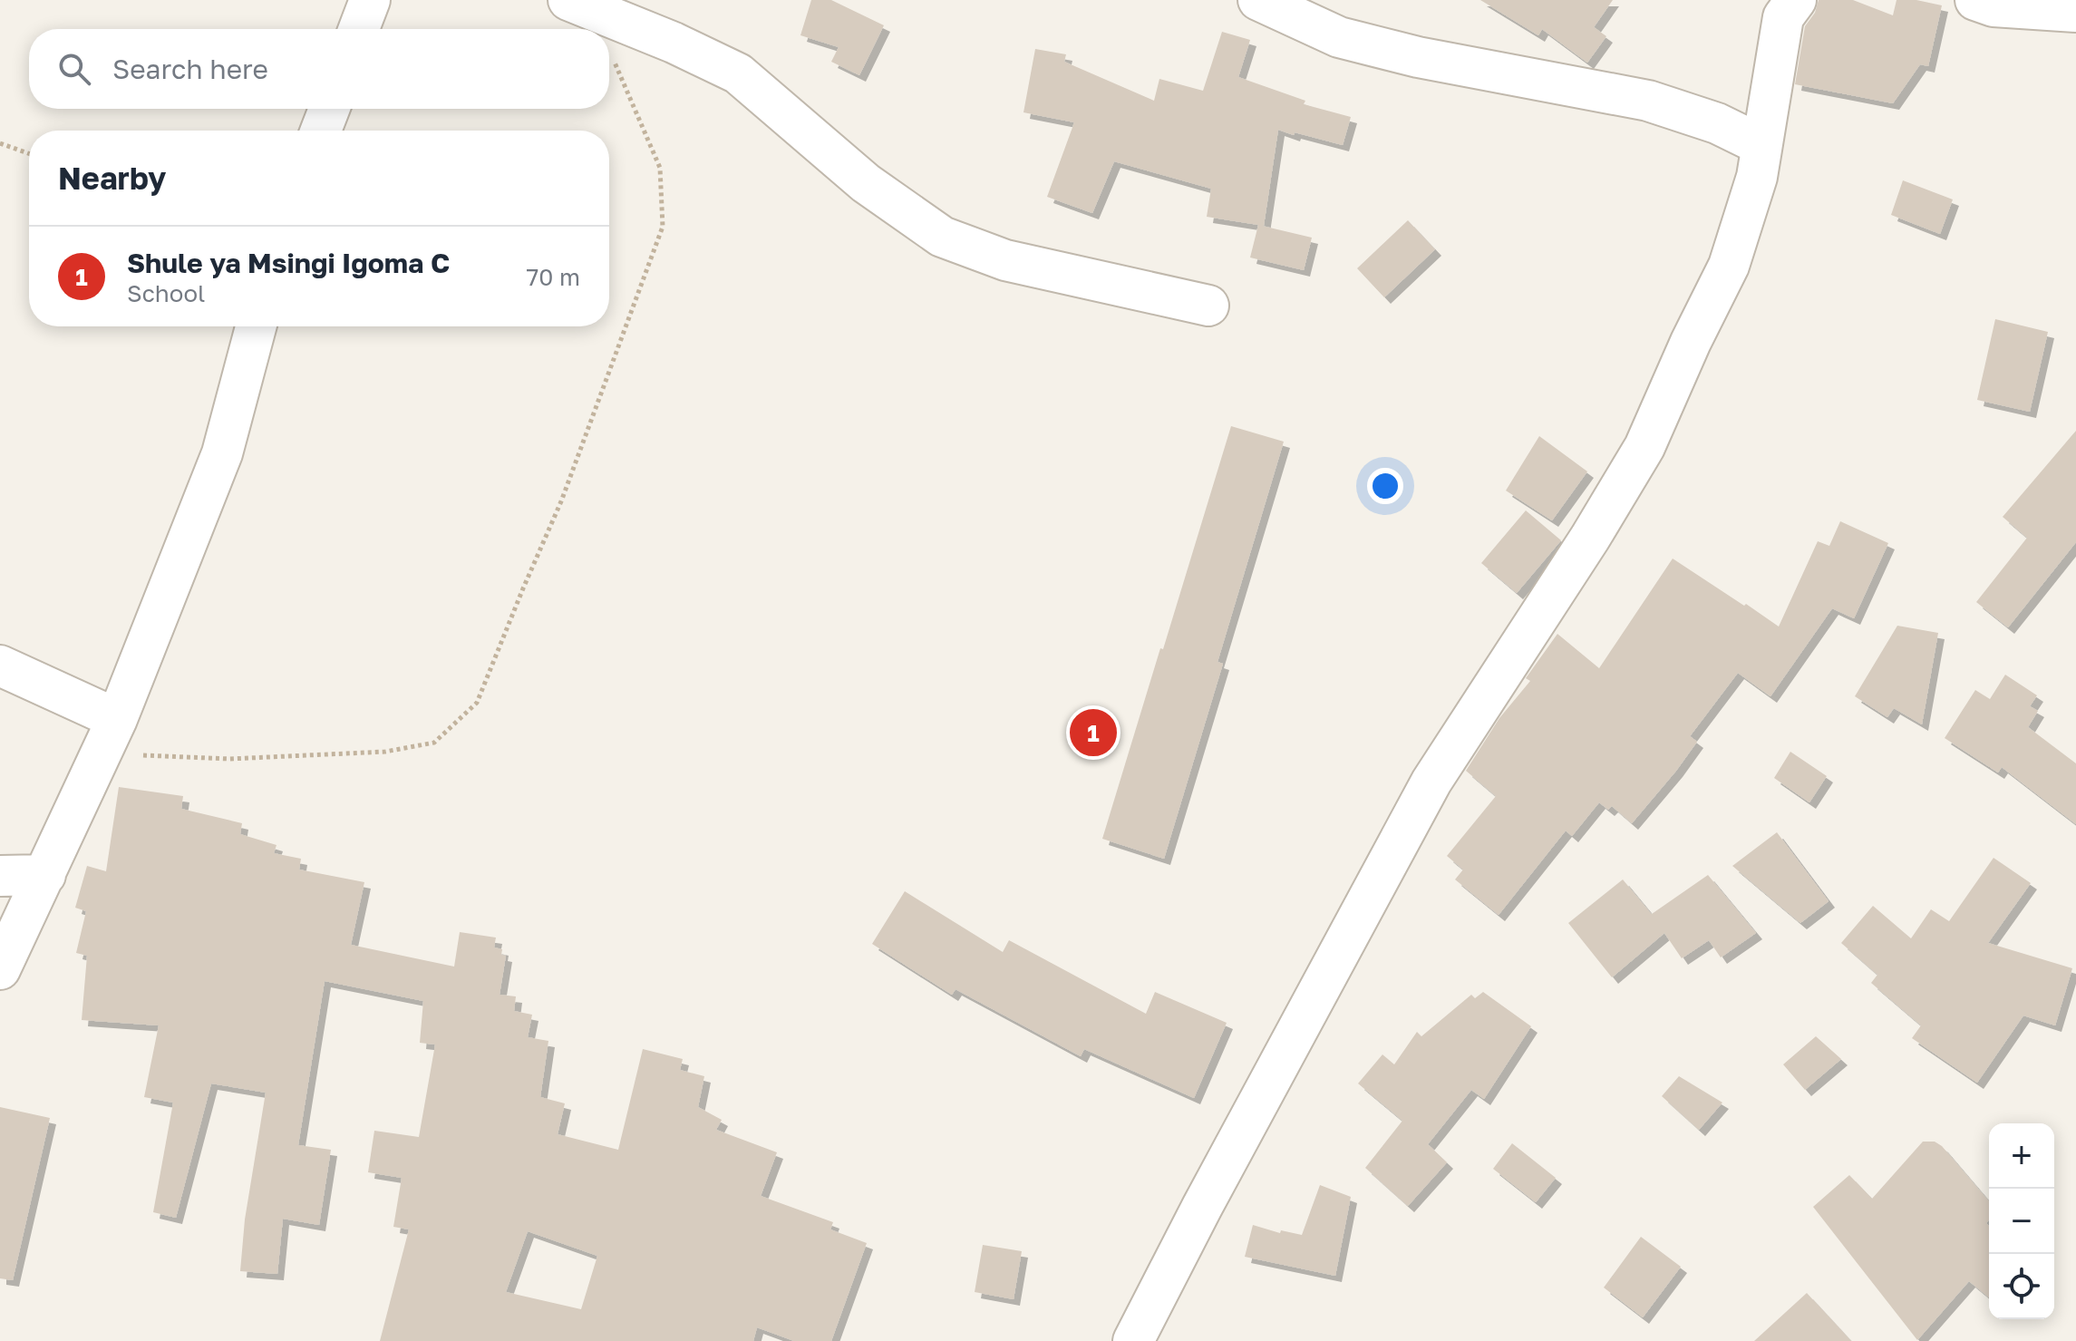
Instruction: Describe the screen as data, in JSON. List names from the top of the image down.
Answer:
{
  "page": {
    "search": "Search here",
    "heading": "Nearby",
    "list": [
      {
        "mark": "1",
        "name": "Shule ya Msingi Igoma C",
        "note": "School",
        "value": "70 m"
      }
    ],
    "pins": "1",
    "map_buttons": ["+", "−"]
  }
}
